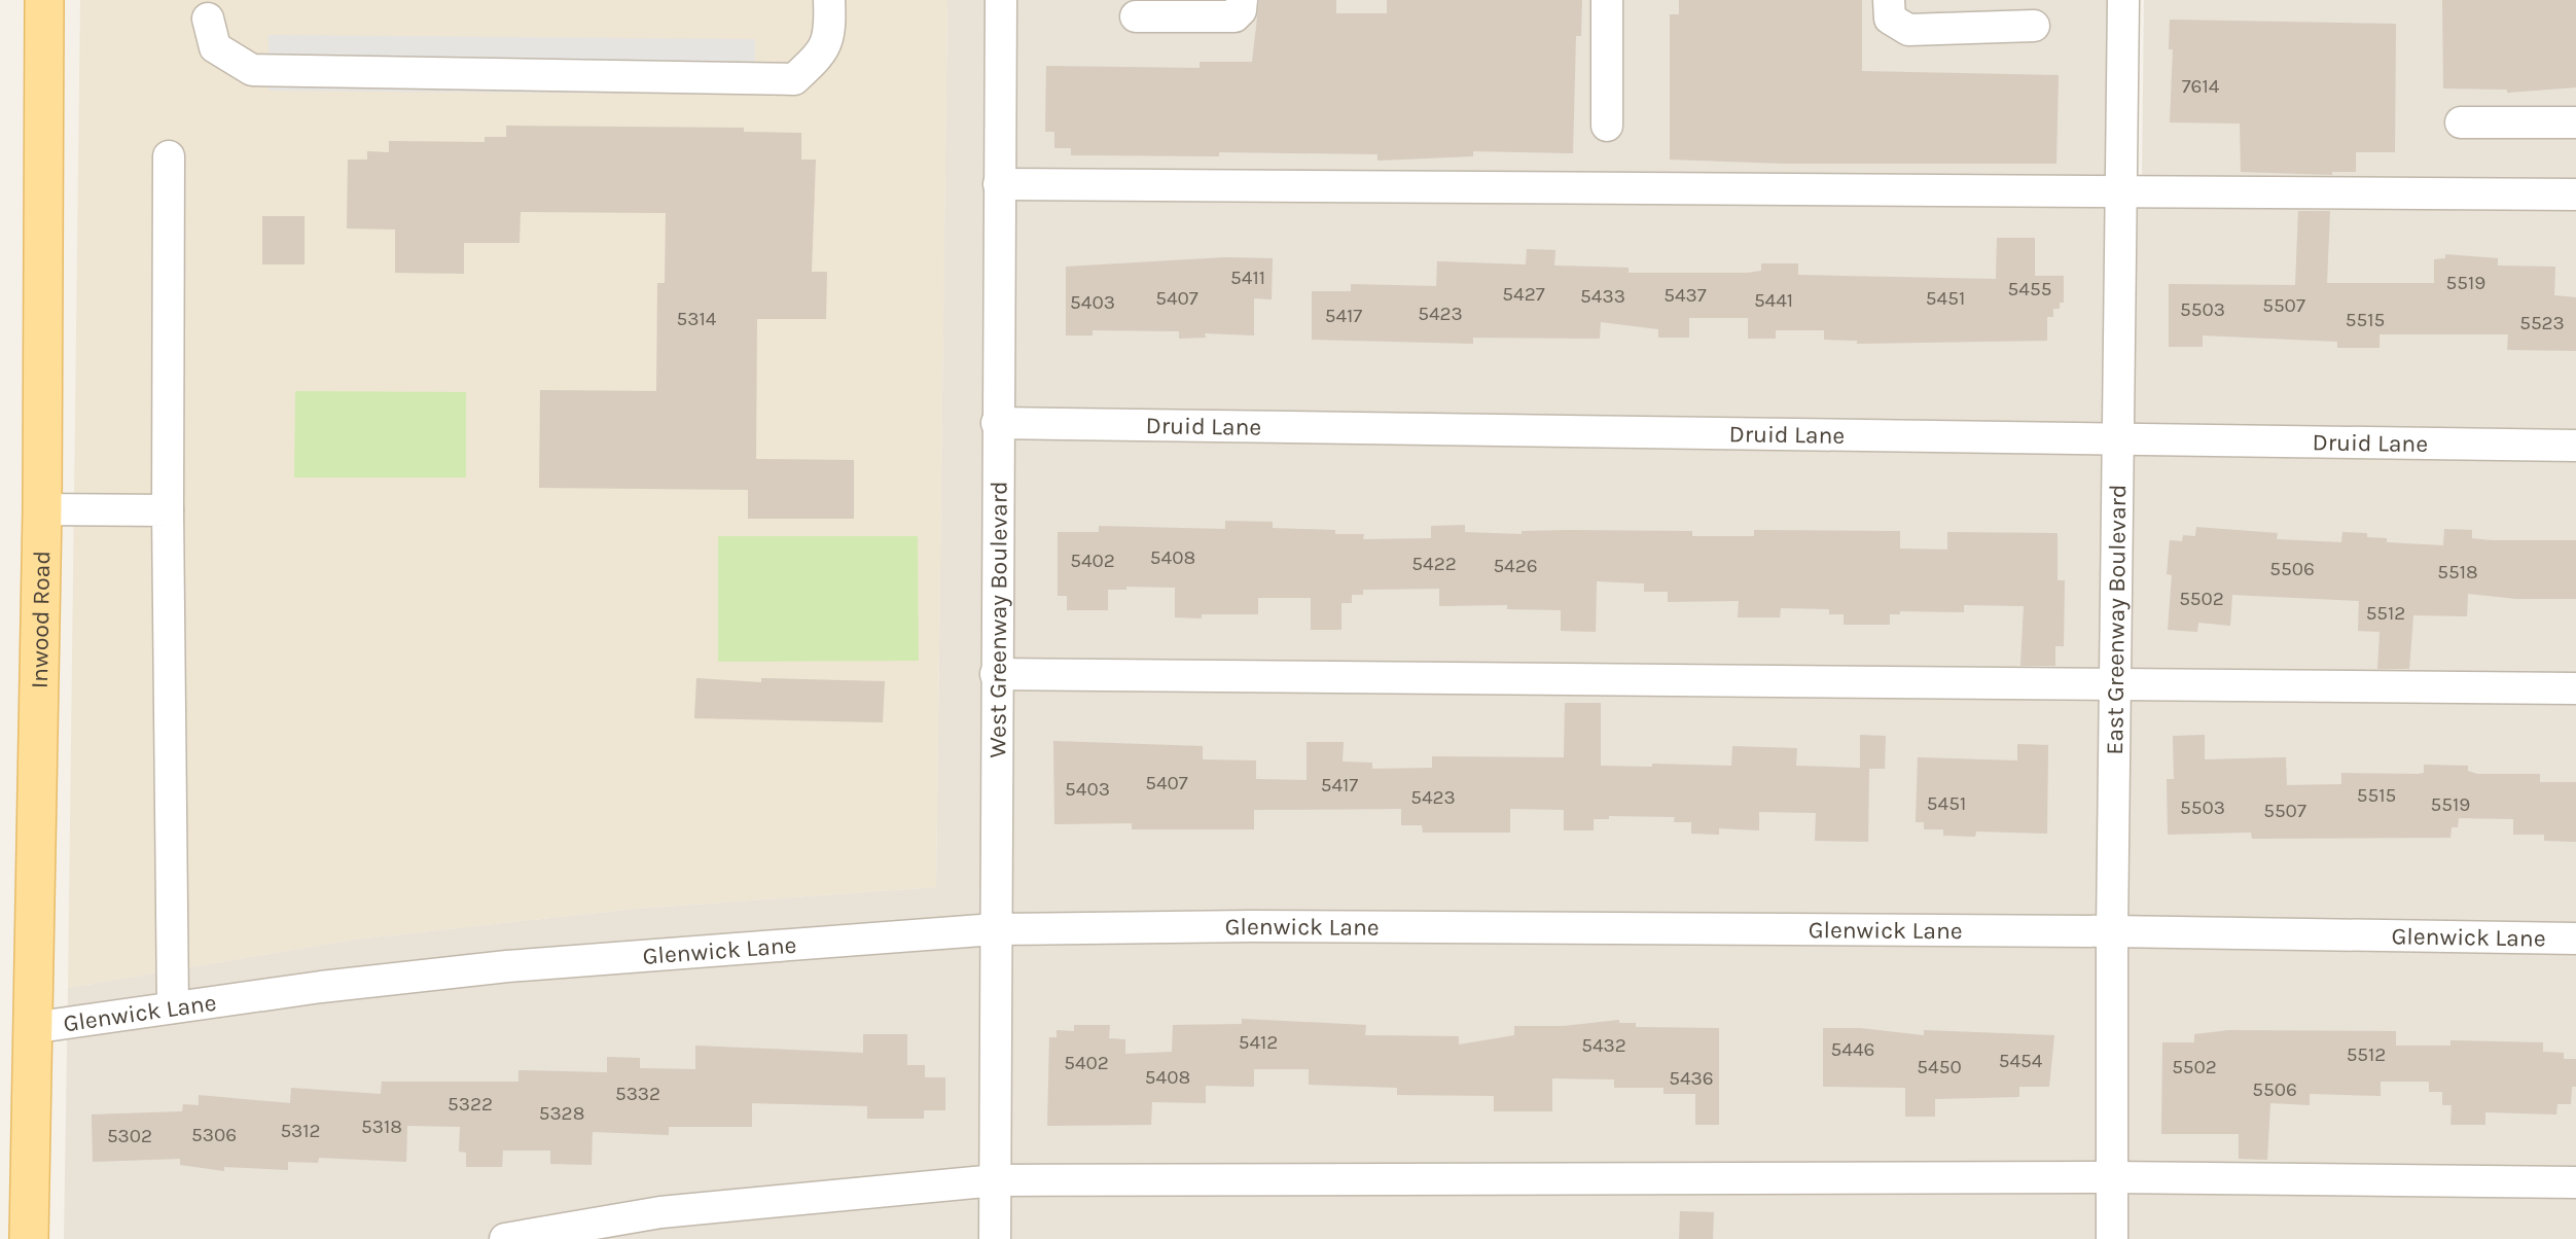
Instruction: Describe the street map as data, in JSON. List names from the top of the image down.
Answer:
{
  "streets": {
    "main road": ["Inwood Road"],
    "street": [
      "Druid Lane",
      "West Greenway Boulevard",
      "East Greenway Boulevard",
      "Glenwick Lane"
    ]
  },
  "crossings": [
    ["Druid Lane", "West Greenway Boulevard"],
    ["Druid Lane", "East Greenway Boulevard"],
    ["Inwood Road", "Glenwick Lane"],
    ["West Greenway Boulevard", "Glenwick Lane"],
    ["East Greenway Boulevard", "Glenwick Lane"]
  ],
  "house_numbers": [
    "7614",
    "5411",
    "5519",
    "5455",
    "5427",
    "5437",
    "5433",
    "5407",
    "5451",
    "5441",
    "5403",
    "5507",
    "5503",
    "5423",
    "5417",
    "5314",
    "5515",
    "5523",
    "5408",
    "5402",
    "5422",
    "5426",
    "5506",
    "5518",
    "5502",
    "5512",
    "5407",
    "5417",
    "5403",
    "5515",
    "5423",
    "5451",
    "5519",
    "5503",
    "5507",
    "5412",
    "5432",
    "5446",
    "5512",
    "5454",
    "5402",
    "5450",
    "5502",
    "5408",
    "5436",
    "5506",
    "5332",
    "5322",
    "5328",
    "5318",
    "5312",
    "5306",
    "5302"
  ]
}
